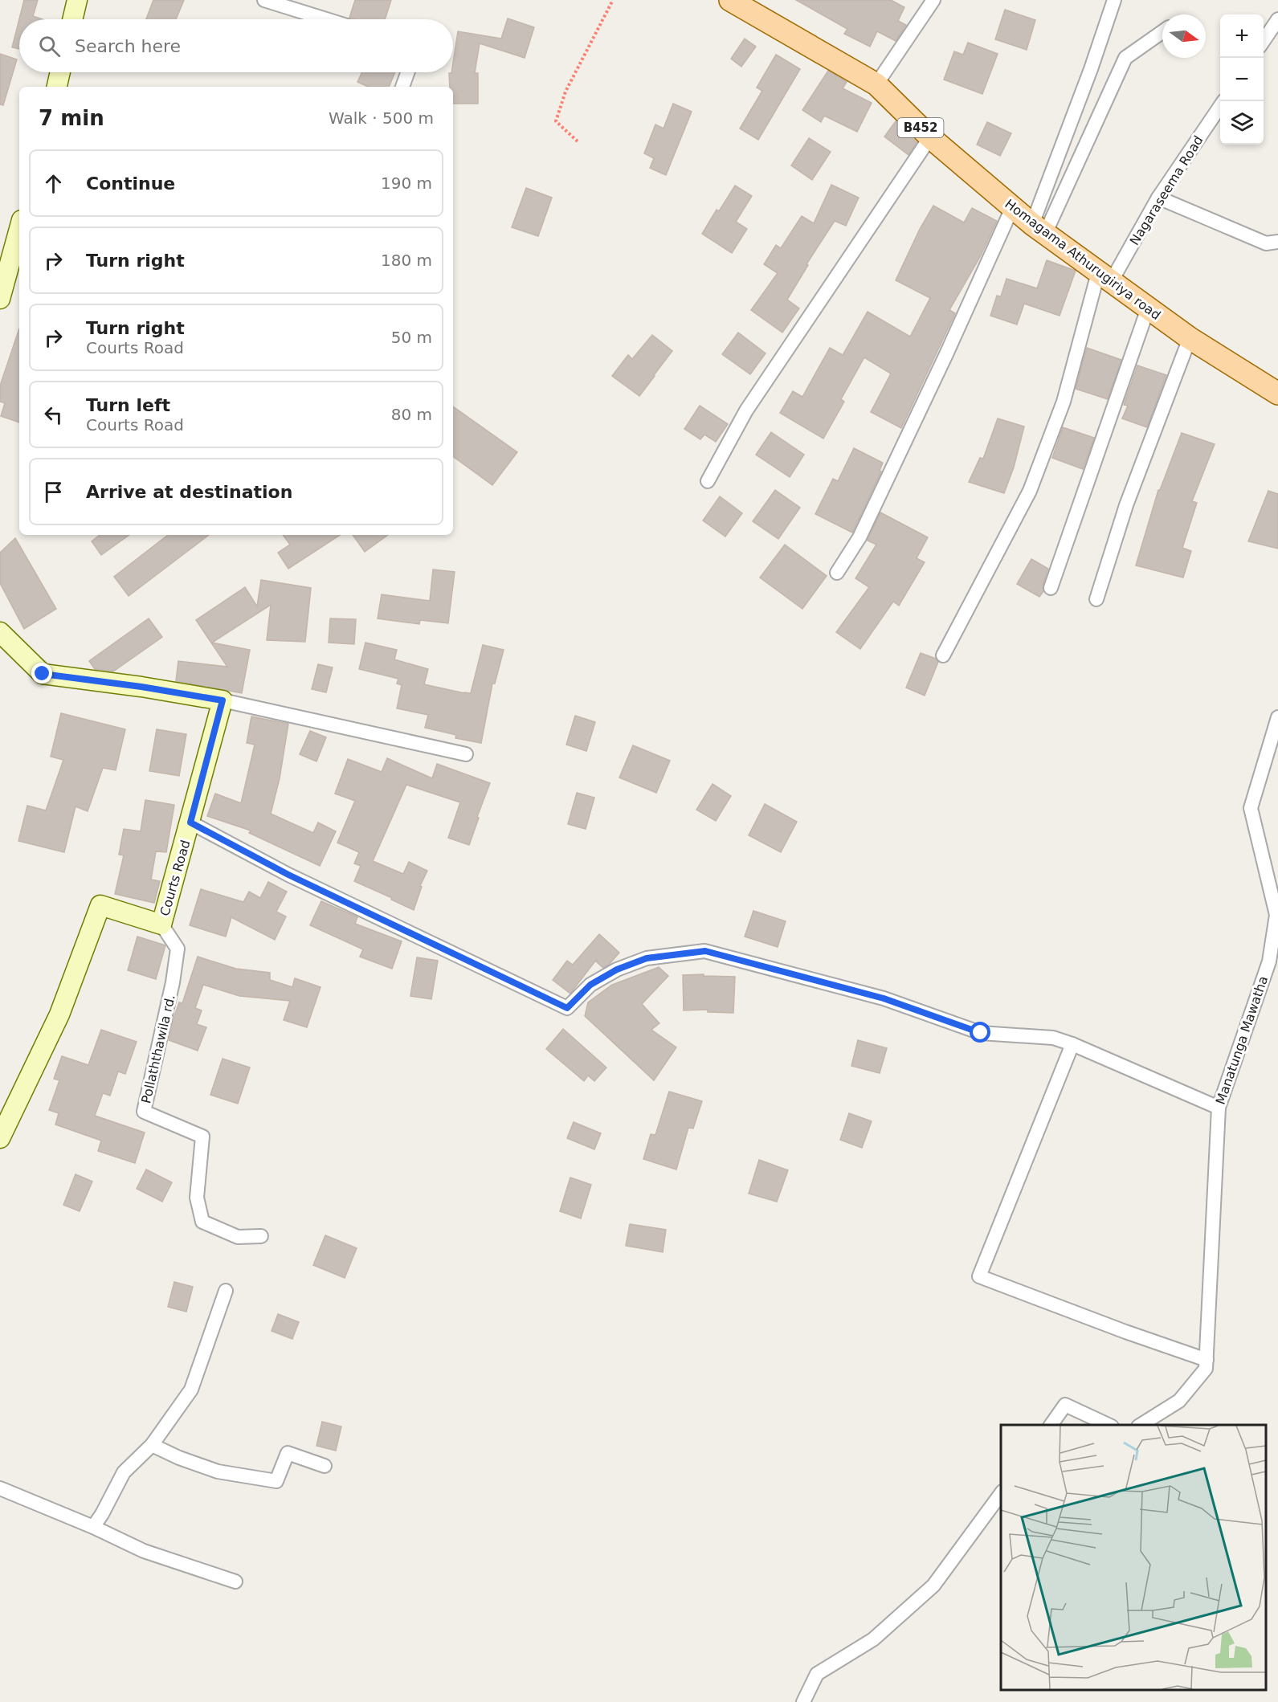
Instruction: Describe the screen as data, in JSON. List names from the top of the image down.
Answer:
{
  "streets": {
    "main road": ["B452", "Homagama Athurugiriya road"],
    "street": [
      "Nagaraseema Road",
      "Courts Road",
      "Manatunga Mawatha",
      "Pollaththawila rd."
    ]
  },
  "crossings": [
    ["Nagaraseema Road", "Homagama Athurugiriya road"],
    ["Courts Road", "Pollaththawila rd."]
  ],
  "north": "right",
  "page": {
    "map_buttons": ["+", "−"],
    "search": "Search here",
    "heading": ["7 min", "Walk · 500 m"],
    "list": [
      ["Continue", "190 m"],
      ["Turn right", "180 m"],
      ["Turn right", "Courts Road", "50 m"],
      ["Turn left", "Courts Road", "80 m"],
      "Arrive at destination"
    ]
  }
}
